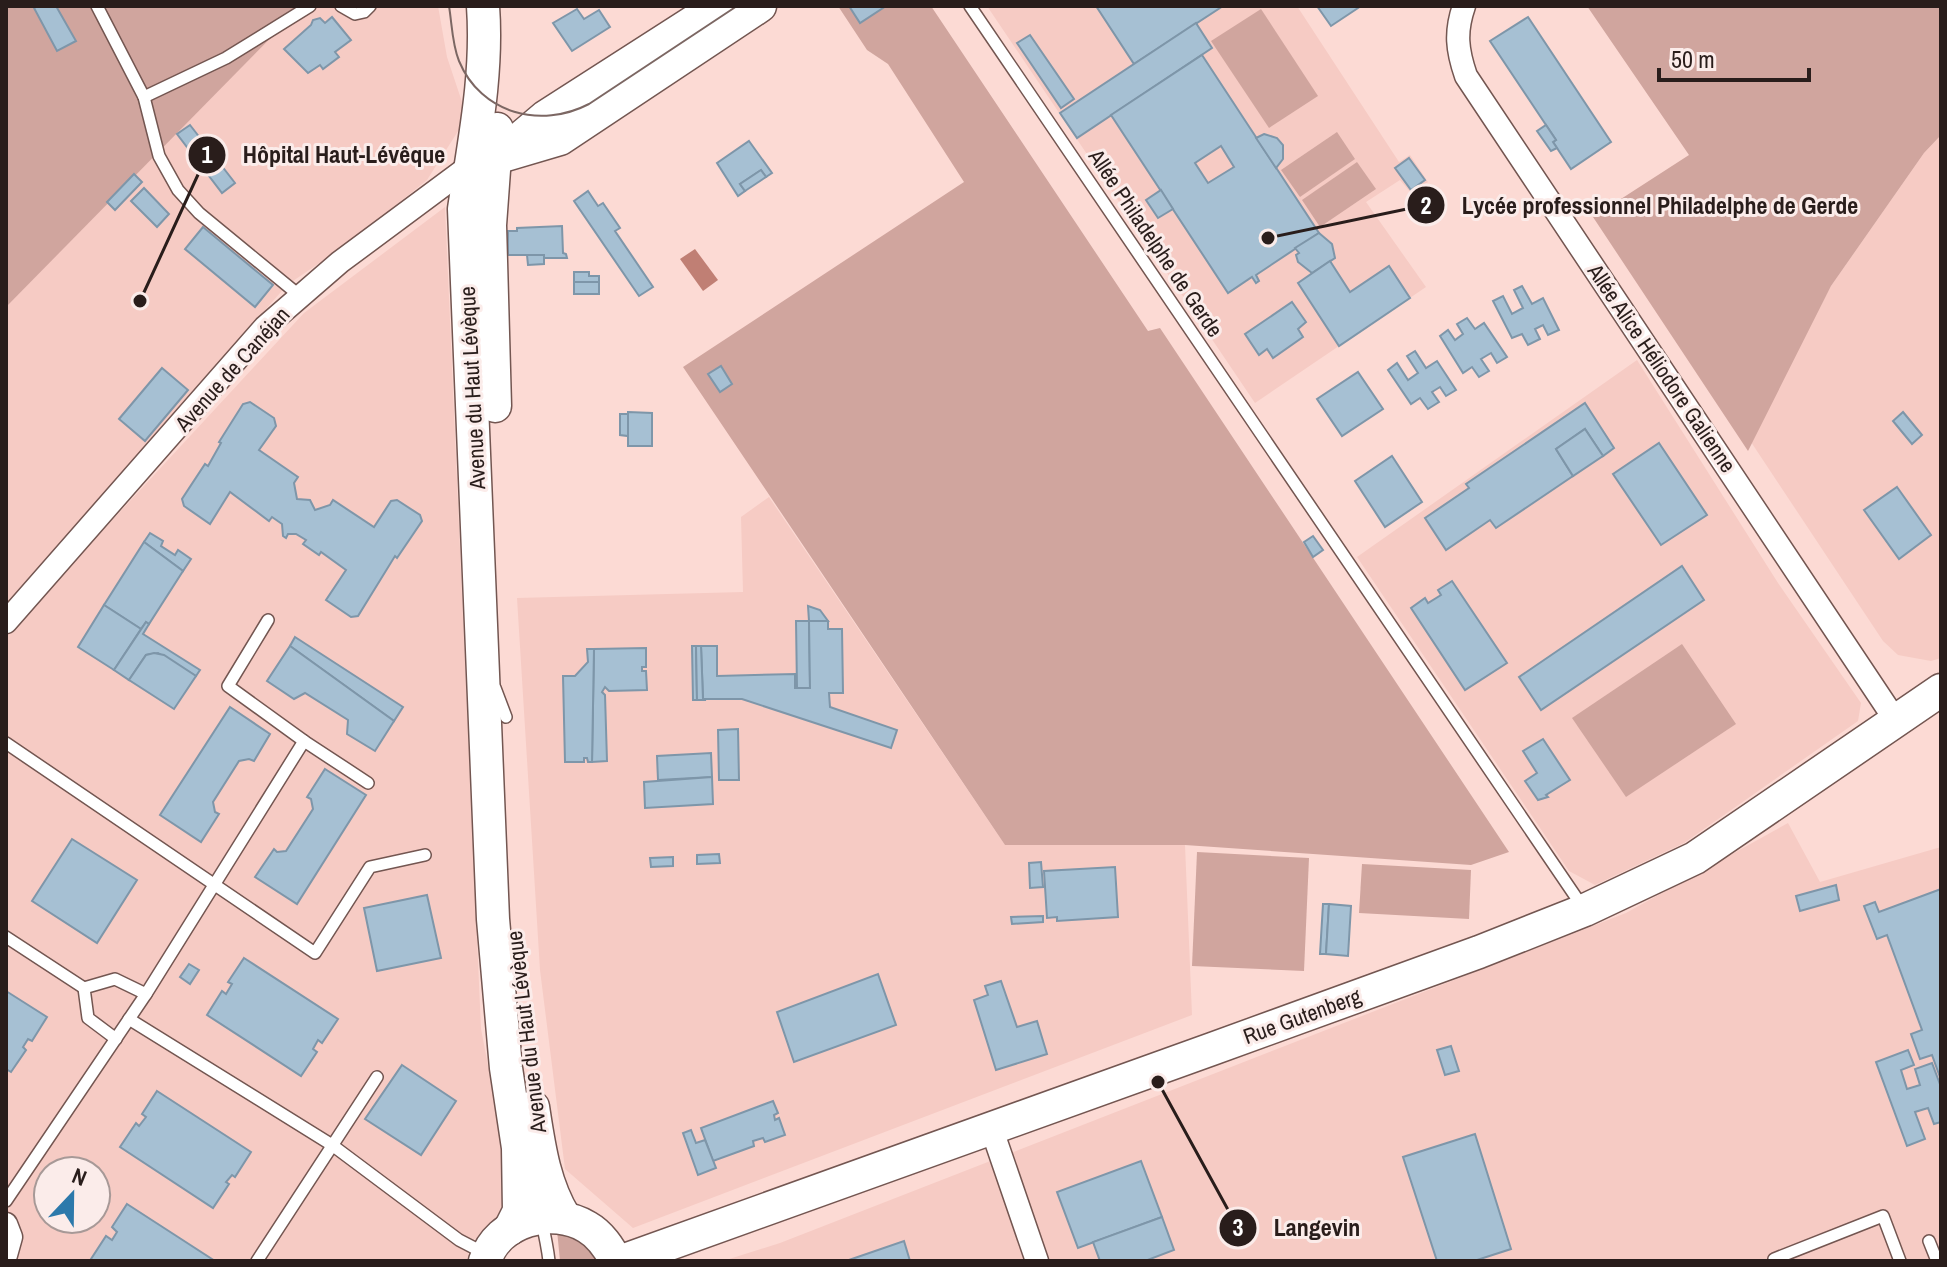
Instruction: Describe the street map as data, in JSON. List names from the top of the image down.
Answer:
{
  "streets": {
    "main road": ["Avenue de Canéjan", "Avenue du Haut Lévèque", "Rue Gutenberg"],
    "street": ["Allée Alice Héliodore Galienne"],
    "lane": ["Allée Philadelphe de Gerde"]
  },
  "crossings": [
    ["Allée Philadelphe de Gerde", "Rue Gutenberg"],
    ["Allée Alice Héliodore Galienne", "Rue Gutenberg"],
    ["Avenue de Canéjan", "Avenue du Haut Lévèque"]
  ],
  "places": ["Lycée professionnel Philadelphe de Gerde", "Hôpital Haut-Lévêque", "Langevin"],
  "scale_bar": "50 m",
  "north": "top"
}
